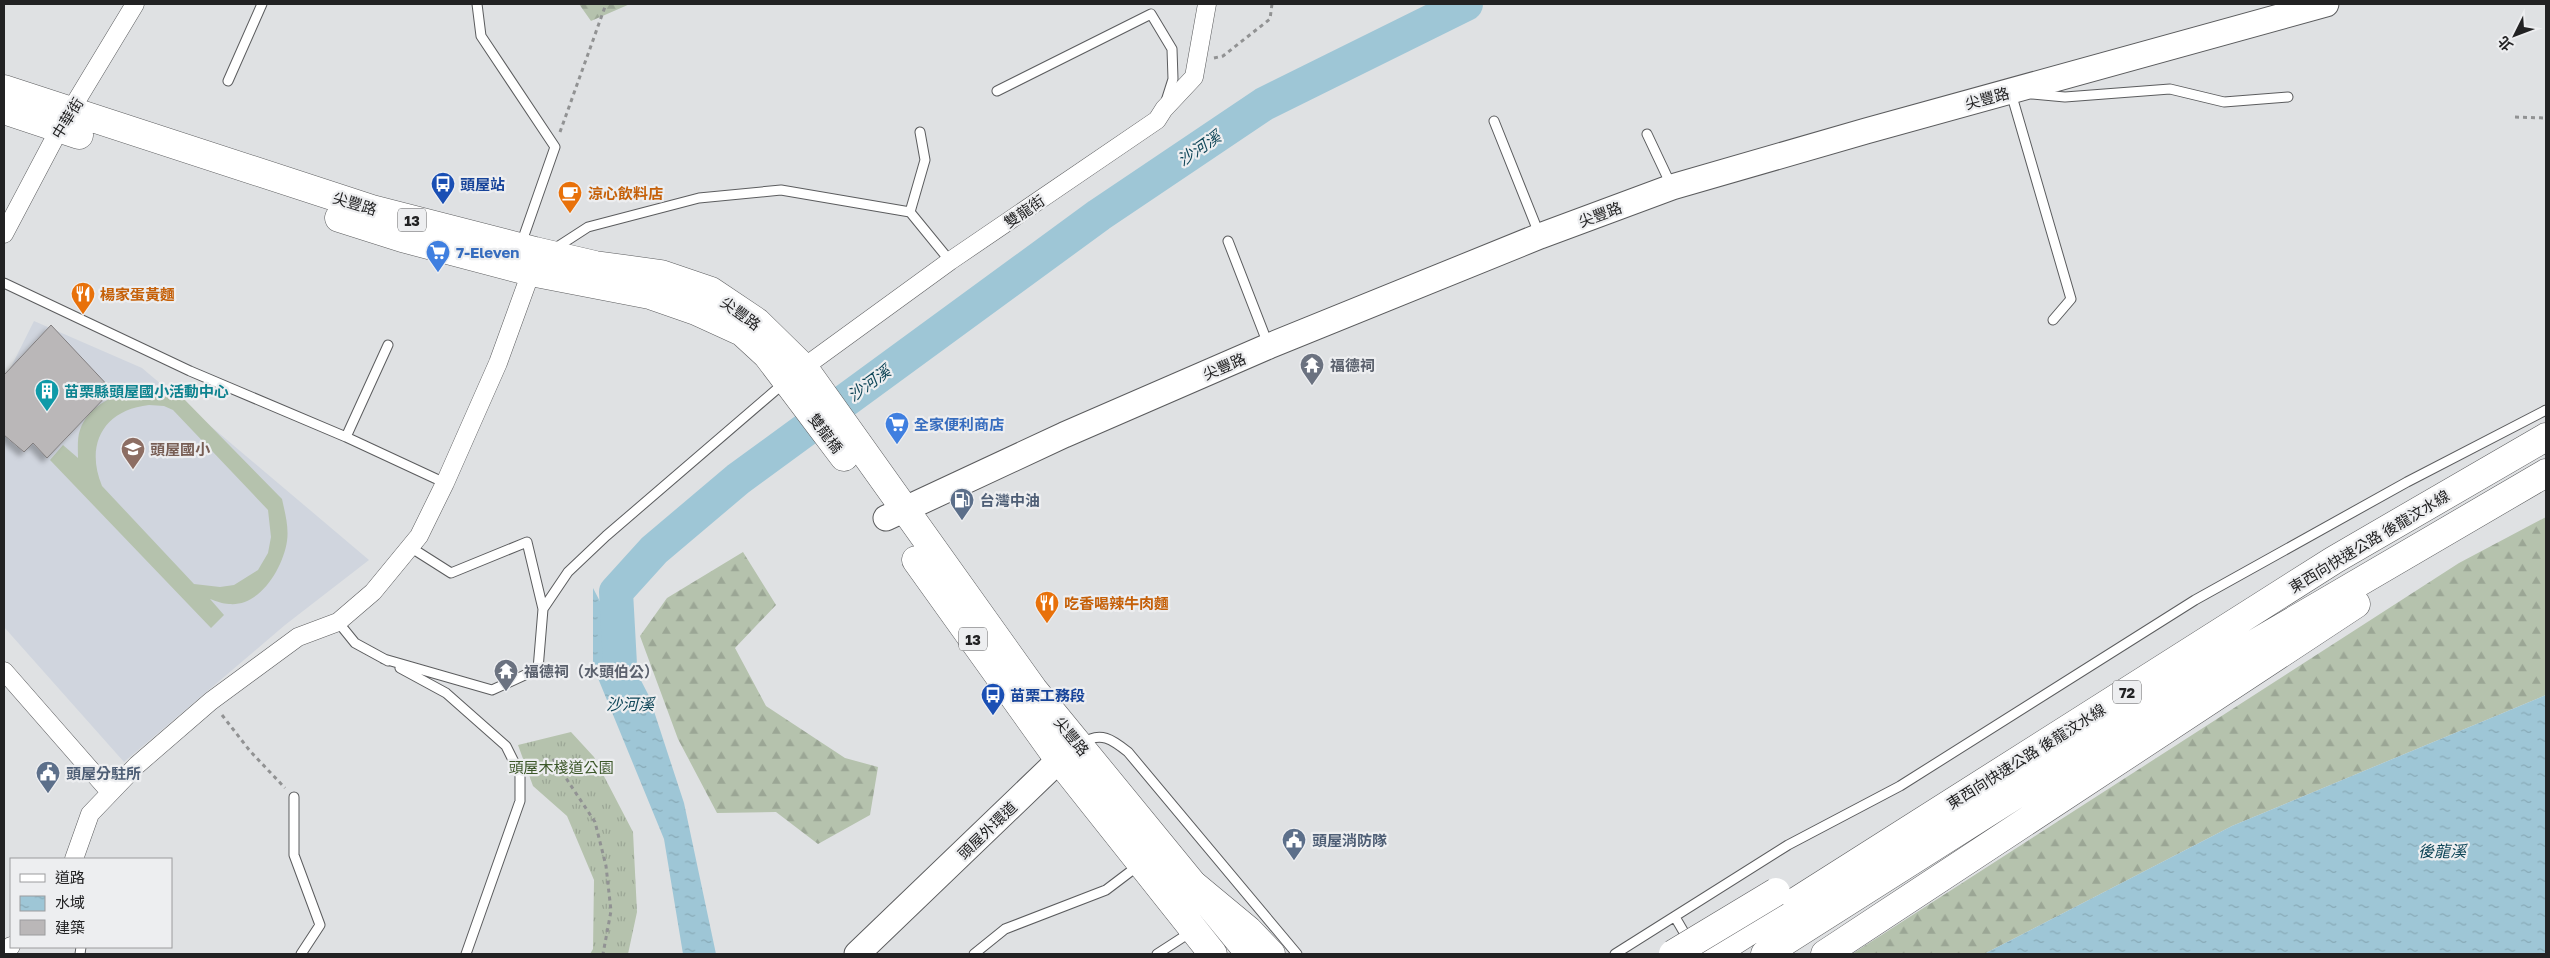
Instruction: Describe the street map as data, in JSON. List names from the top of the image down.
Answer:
{
  "streets": {
    "main road": [
      "尖豐路",
      "13",
      "雙龍橋",
      "東西向快速公路 後龍汶水線",
      "72"
    ],
    "street": ["中華街", "雙龍街", "頭屋外環道"]
  },
  "crossings": [
    ["尖豐路", "中華街"],
    ["尖豐路", "雙龍街"],
    ["尖豐路", "雙龍橋"],
    ["尖豐路", "頭屋外環道"],
    ["雙龍街", "雙龍橋"]
  ],
  "water": ["沙河溪", "後龍溪"],
  "parks": ["頭屋木棧道公園"],
  "places": {
    "bus stop": ["頭屋站", "苗栗工務段"],
    "cafe": ["涼心飲料店"],
    "supermarket": ["7-Eleven", "全家便利商店"],
    "restaurant": ["楊家蛋黃麵", "吃香喝辣牛肉麵"],
    "temple": ["福德祠", "福德祠（水頭伯公）"],
    "building": ["苗栗縣頭屋國小活動中心"],
    "school or university": ["頭屋國小"],
    "fuel station": ["台灣中油"],
    "public building": ["頭屋分駐所", "頭屋消防隊"]
  },
  "legend": ["道路", "水域", "建築"],
  "north": "bottom left"
}
